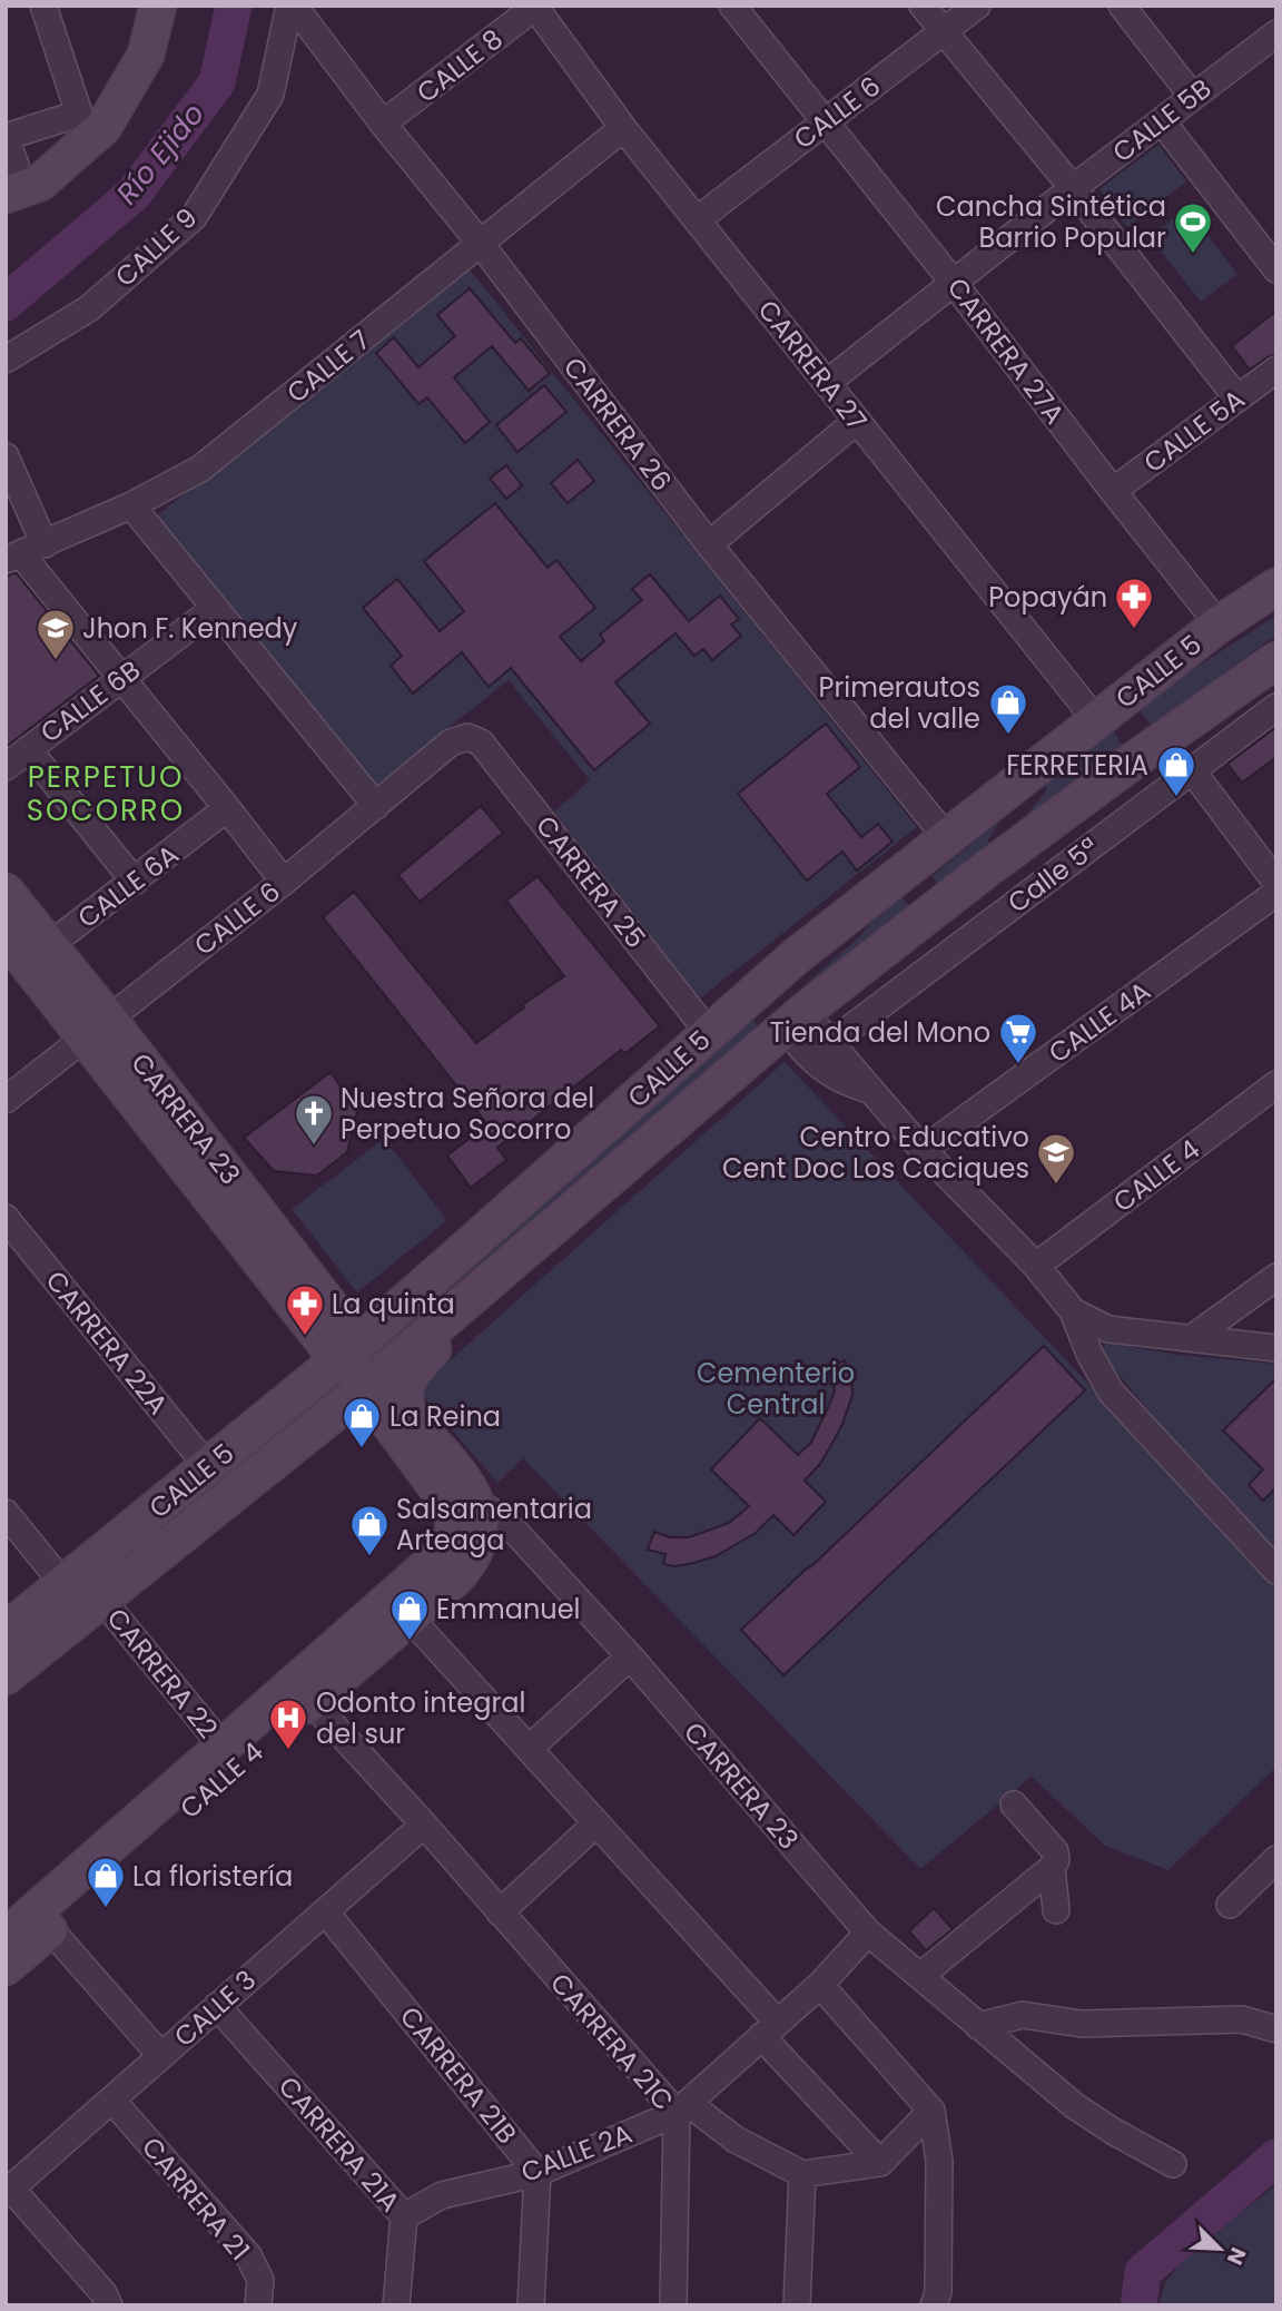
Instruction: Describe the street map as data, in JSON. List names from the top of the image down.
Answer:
{
  "streets": {
    "main road": ["CALLE 5", "CARRERA 23", "CALLE 4"],
    "street": [
      "CALLE 8",
      "CALLE 6",
      "CALLE 5B",
      "CALLE 9",
      "CARRERA 27A",
      "CARRERA 27",
      "CALLE 7",
      "CARRERA 26",
      "CALLE 5A",
      "CALLE 6B",
      "Calle 5ª",
      "CARRERA 25",
      "CALLE 6A",
      "CALLE 4A",
      "CARRERA 22A",
      "CARRERA 22",
      "CALLE 3",
      "CARRERA 21C",
      "CARRERA 21B",
      "CARRERA 21A",
      "CALLE 2A",
      "CARRERA 21"
    ]
  },
  "crossings": [
    ["CALLE 8", "CARRERA 27"],
    ["CALLE 8", "CARRERA 26"],
    ["CALLE 6", "CARRERA 27A"],
    ["CALLE 6", "CARRERA 27"],
    ["CALLE 6", "CARRERA 25"],
    ["CALLE 6", "CARRERA 23"],
    ["CALLE 5B", "CARRERA 27A"],
    ["CALLE 5B", "CARRERA 27"],
    ["CALLE 9", "CARRERA 26"],
    ["CARRERA 27A", "CALLE 5A"],
    ["CARRERA 27A", "CALLE 5"],
    ["CARRERA 27", "CALLE 7"],
    ["CARRERA 27", "CALLE 5"],
    ["CALLE 7", "CARRERA 26"],
    ["CARRERA 26", "CALLE 5"],
    ["CALLE 5", "CARRERA 25"],
    ["CALLE 5", "CARRERA 23"],
    ["CALLE 5", "CARRERA 22A"],
    ["CALLE 5", "CARRERA 22"],
    ["CALLE 6A", "CARRERA 23"],
    ["CARRERA 23", "CALLE 4"],
    ["CARRERA 23", "CALLE 2A"],
    ["CALLE 4", "CARRERA 22"],
    ["CALLE 4", "CARRERA 21C"],
    ["CALLE 3", "CARRERA 21C"],
    ["CALLE 3", "CARRERA 21B"],
    ["CALLE 3", "CARRERA 21A"],
    ["CALLE 3", "CARRERA 21"],
    ["CARRERA 21C", "CALLE 2A"],
    ["CARRERA 21B", "CALLE 2A"],
    ["CARRERA 21A", "CALLE 2A"]
  ],
  "districts": ["PERPETUO SOCORRO"],
  "water": ["Río Ejido"],
  "parks": ["Cementerio Central"],
  "places": {
    "sports": ["Cancha Sintética Barrio Popular"],
    "pharmacy": ["Popayán", "La quinta"],
    "school or university": ["Jhon F. Kennedy", "Centro Educativo Cent Doc Los Caciques"],
    "shop": [
      "Primerautos del valle",
      "FERRETERIA",
      "La Reina",
      "Salsamentaria Arteaga",
      "Emmanuel",
      "La floristería"
    ],
    "supermarket": ["Tienda del Mono"],
    "church": ["Nuestra Señora del Perpetuo Socorro"],
    "hospital": ["Odonto integral del sur"]
  },
  "north": "bottom right"
}
